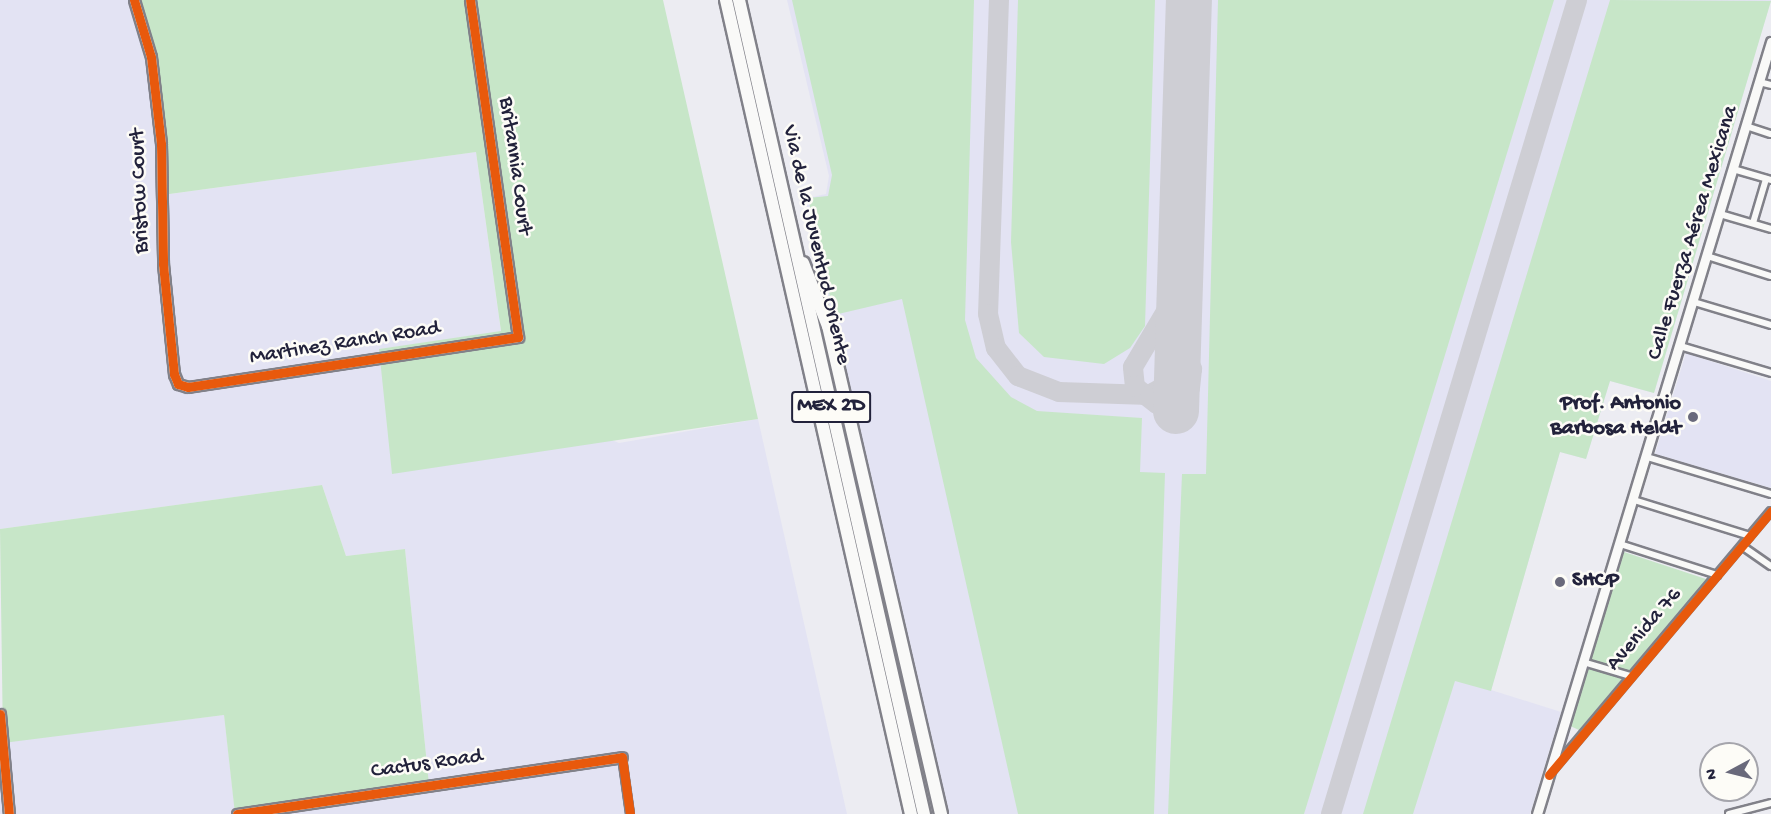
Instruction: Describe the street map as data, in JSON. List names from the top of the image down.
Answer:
{
  "streets": {
    "highway": ["Via de la Juventud Oriente", "MEX 2D"],
    "street": [
      "Britannia Court",
      "Bristow Court",
      "Calle Fuerza Aérea Mexicana",
      "Martinez Ranch Road",
      "Avenida 76",
      "Cactus Road"
    ]
  },
  "crossings": [
    ["Britannia Court", "Martinez Ranch Road"],
    ["Bristow Court", "Martinez Ranch Road"],
    ["Calle Fuerza Aérea Mexicana", "Avenida 76"]
  ],
  "places": ["Prof. Antonio Barbosa Heldt", "SHCP"],
  "north": "left"
}
